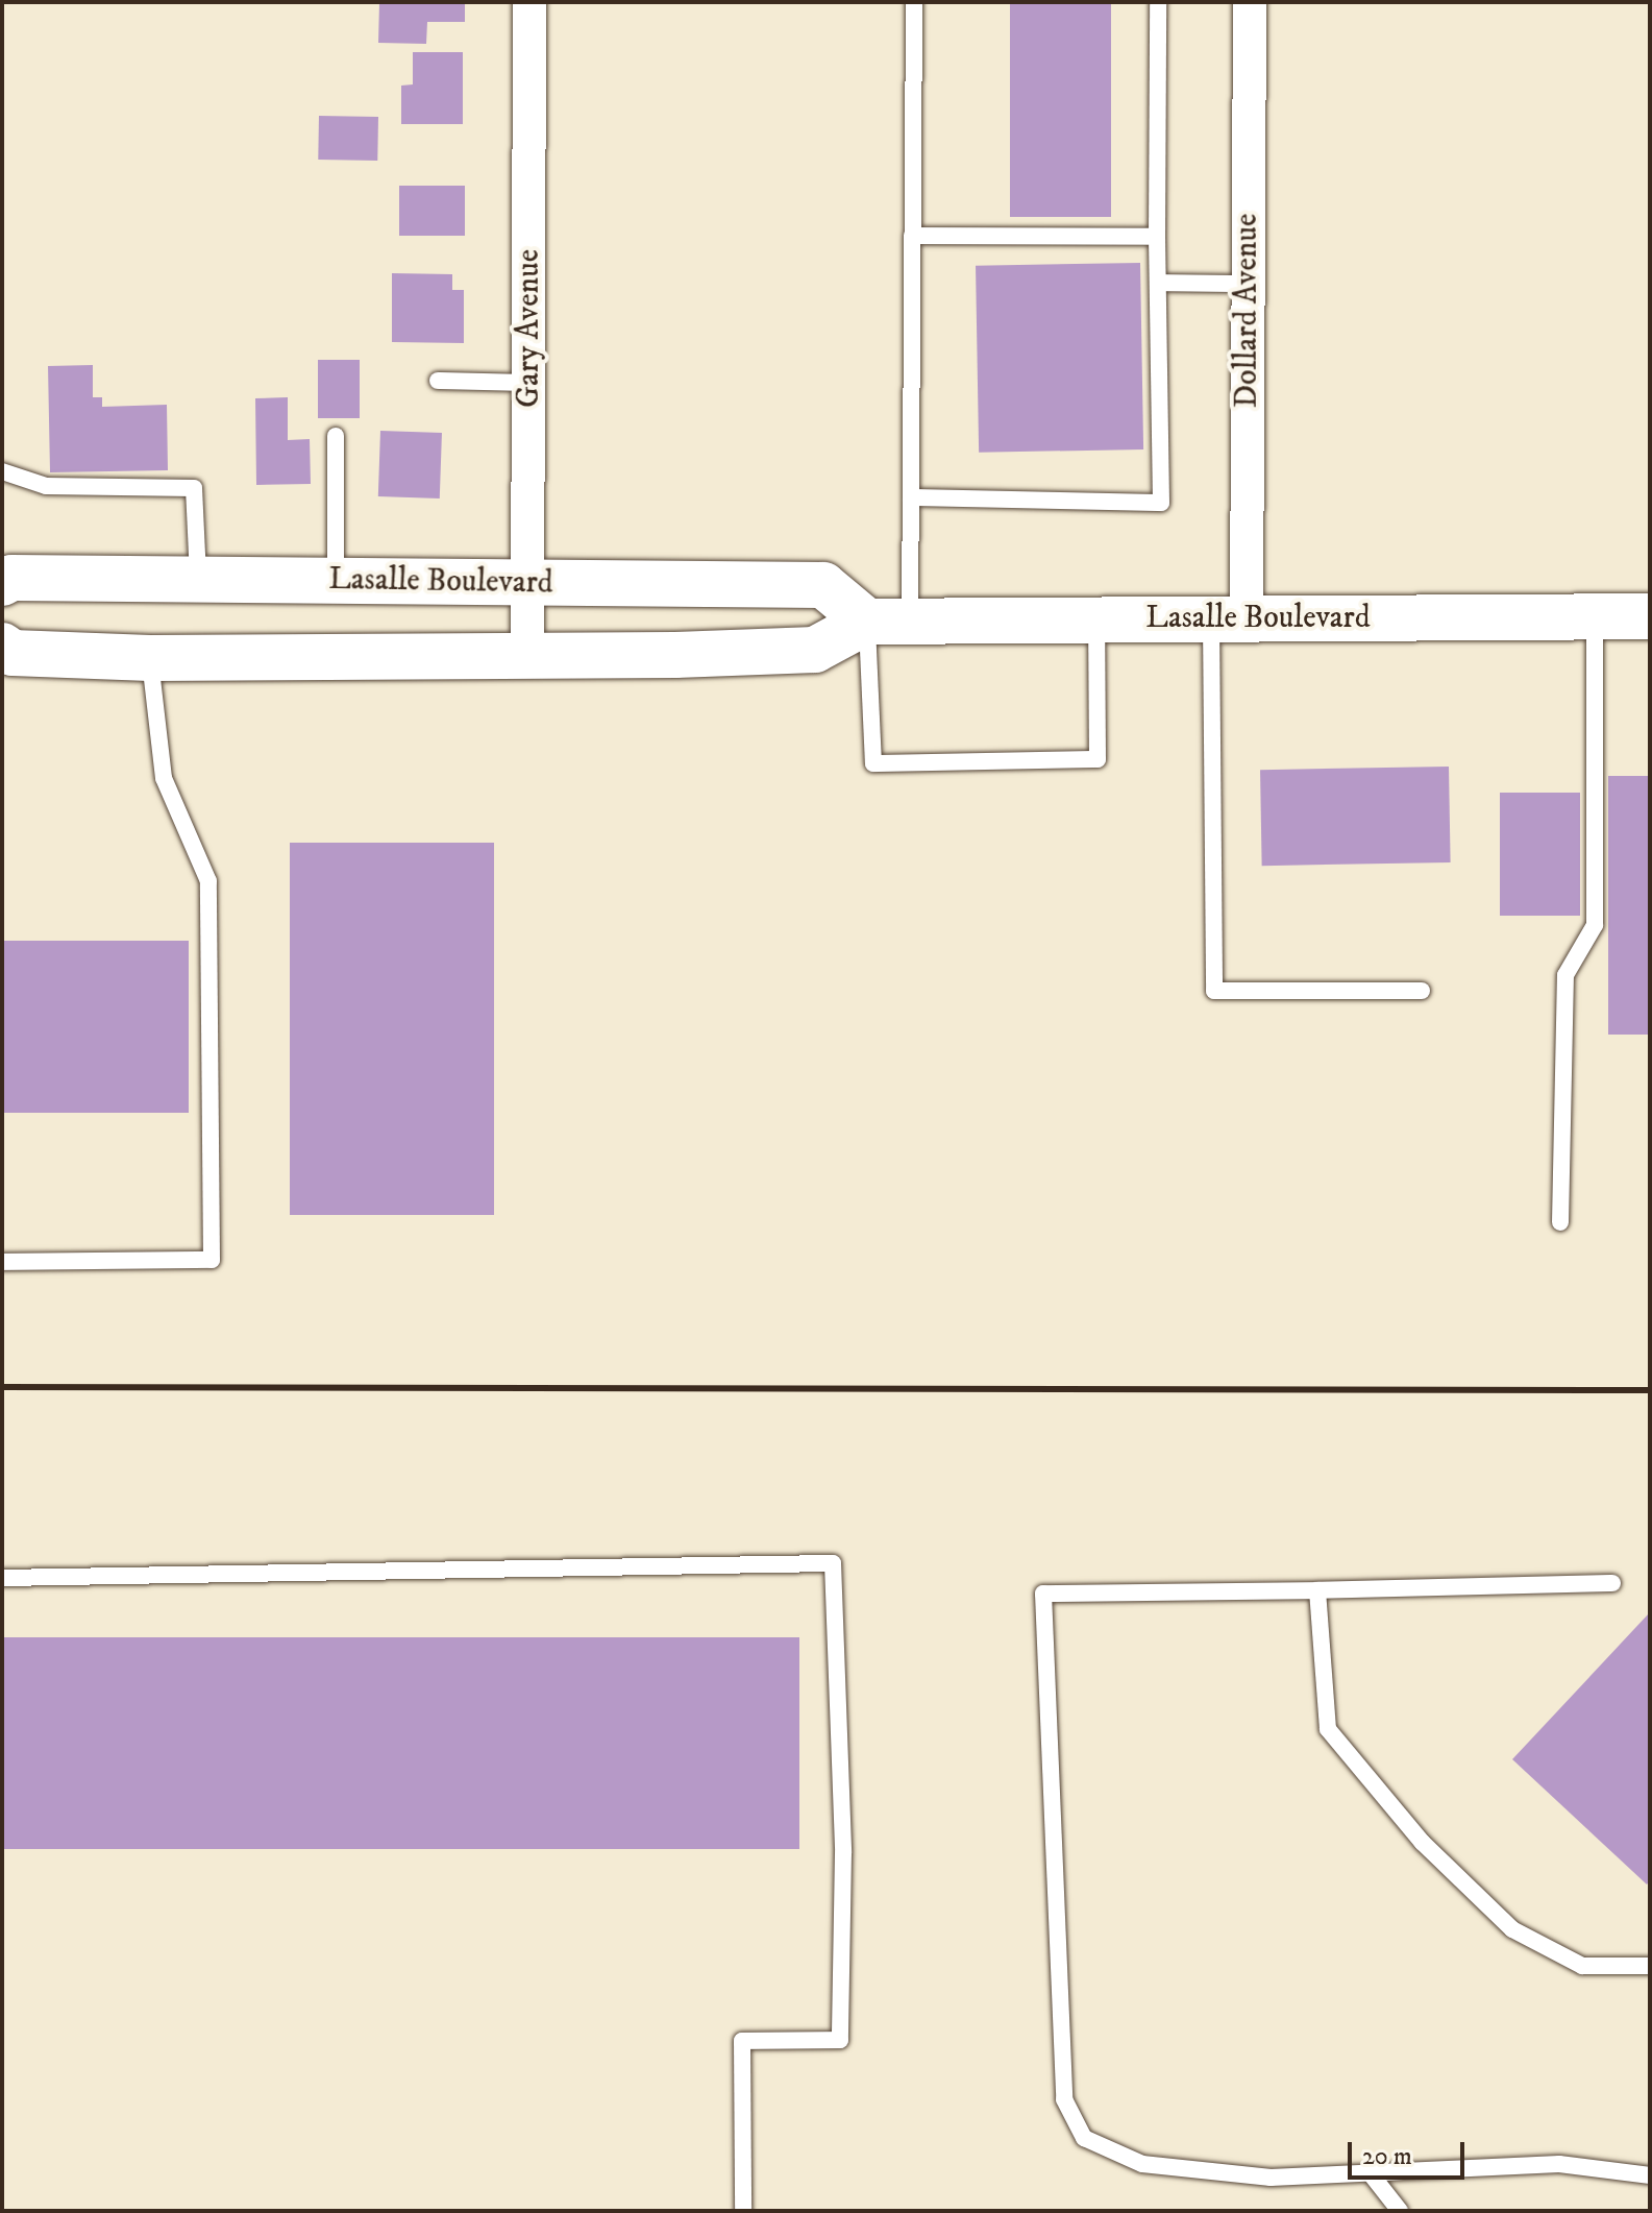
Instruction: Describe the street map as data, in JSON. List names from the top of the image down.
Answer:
{
  "streets": {
    "main road": ["Lasalle Boulevard"],
    "street": ["Dollard Avenue", "Gary Avenue"]
  },
  "crossings": [
    ["Dollard Avenue", "Lasalle Boulevard"],
    ["Gary Avenue", "Lasalle Boulevard"]
  ],
  "scale_bar": "20 m"
}
